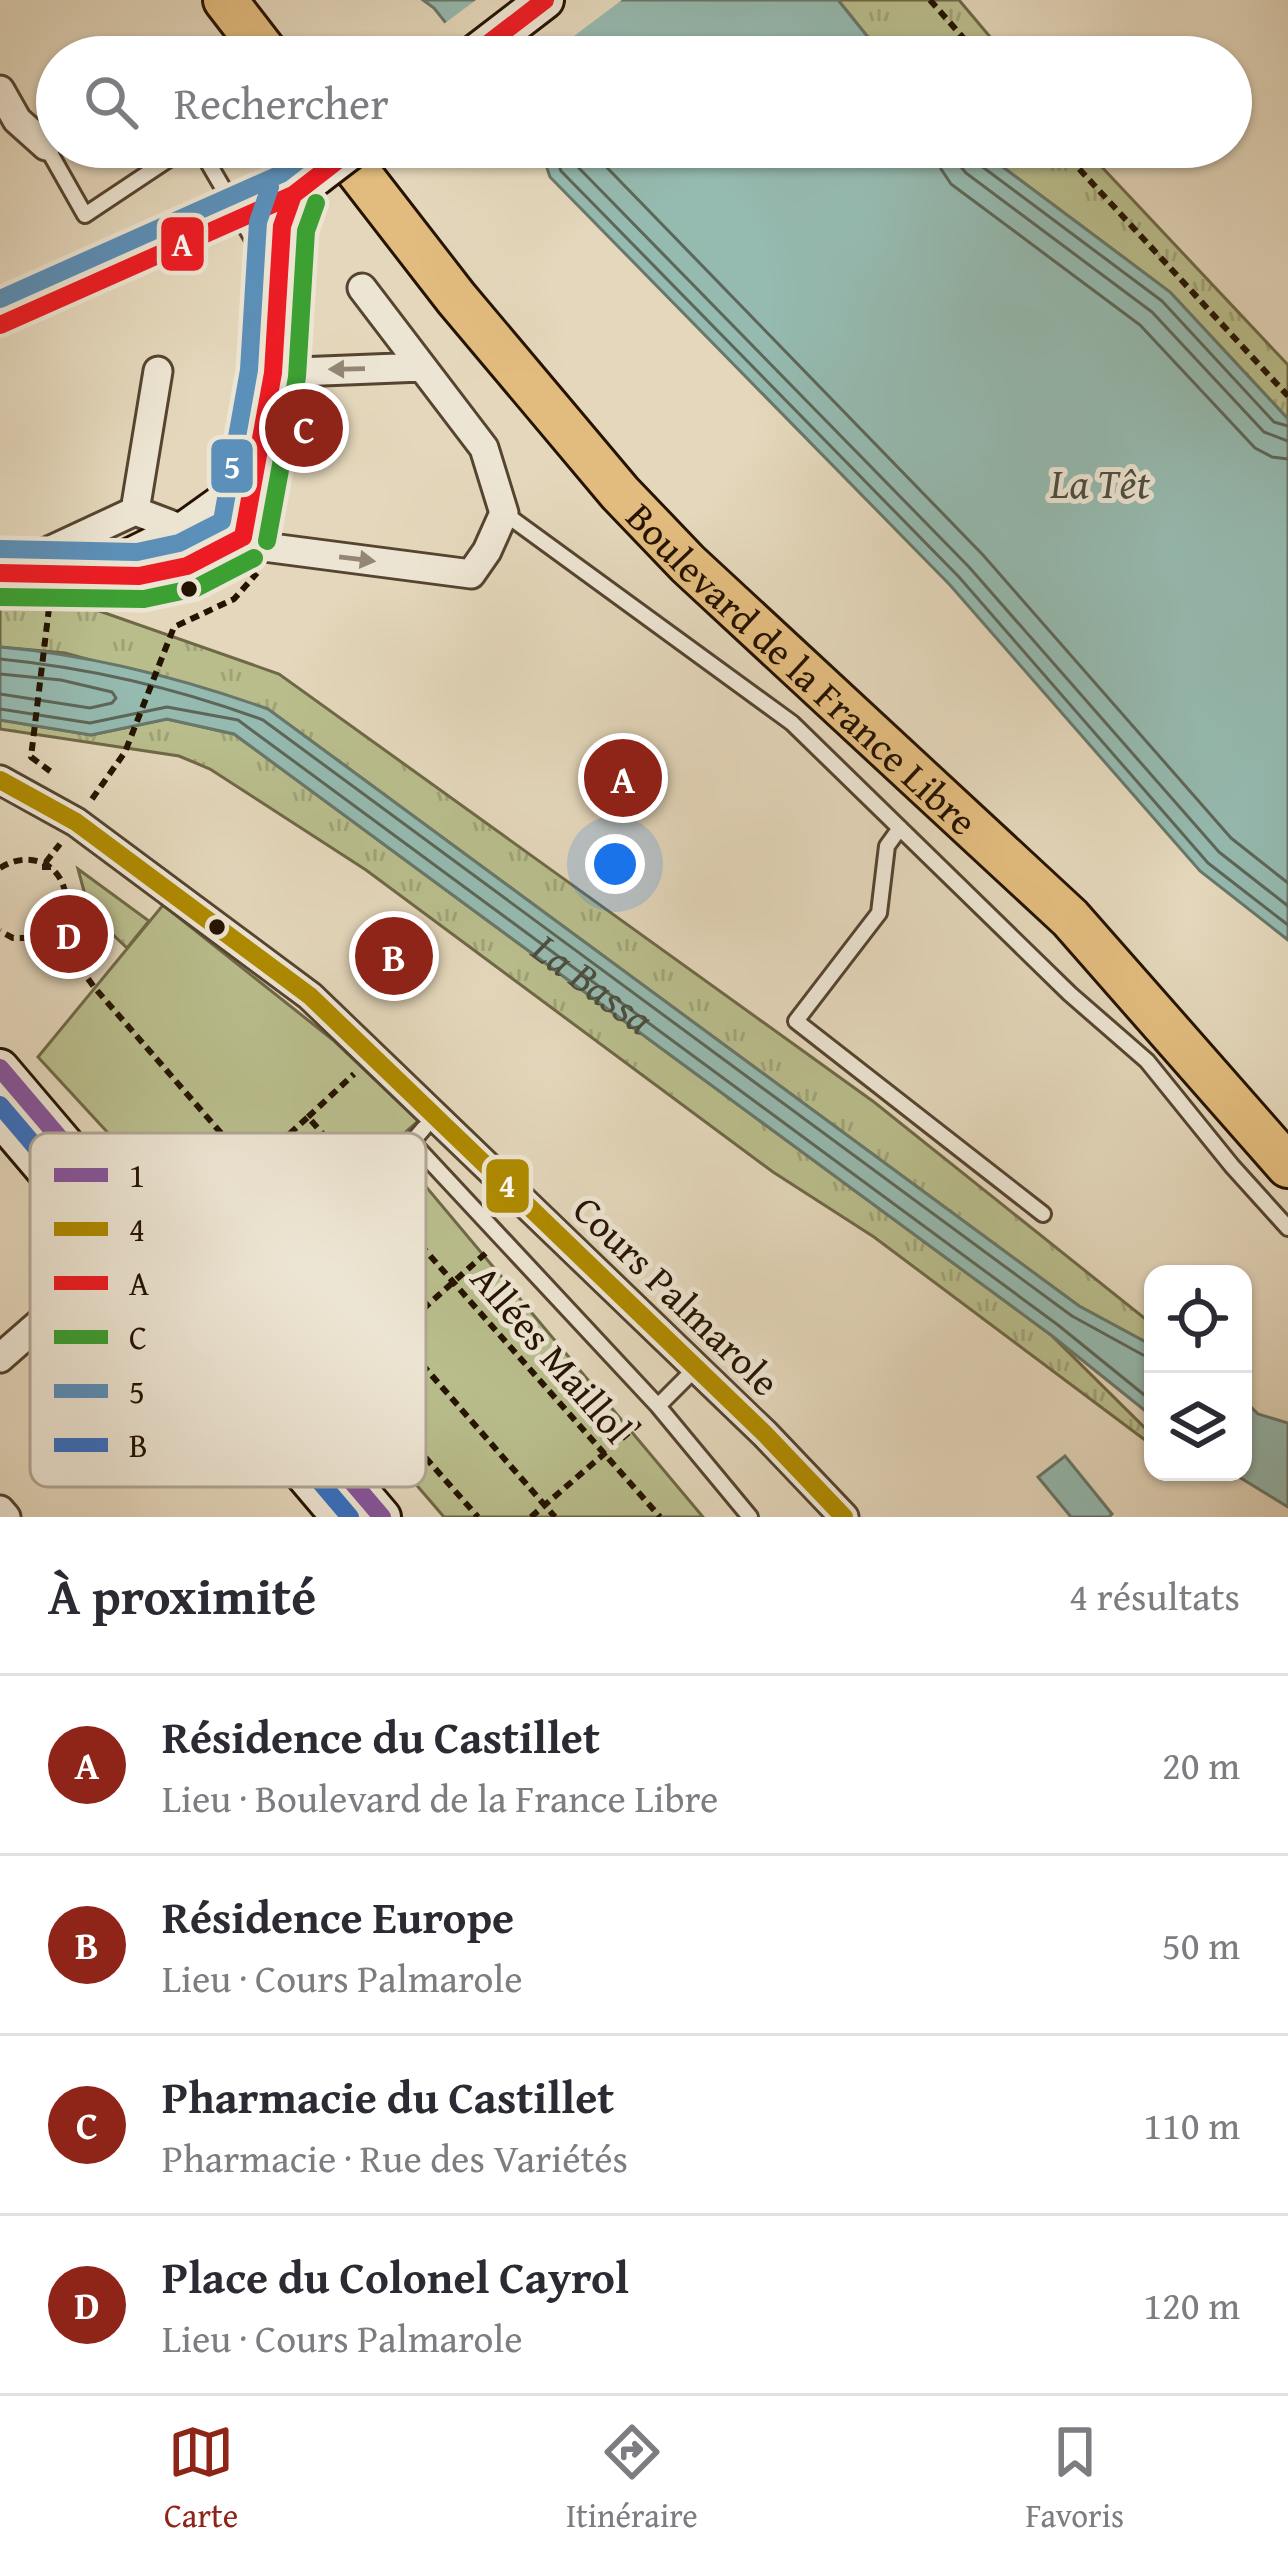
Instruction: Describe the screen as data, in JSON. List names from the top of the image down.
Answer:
{
  "streets": {
    "main road": ["Boulevard de la France Libre"],
    "street": ["Cours Palmarole"],
    "path": ["Allées Maillol"]
  },
  "water": ["La Têt", "La Bassa"],
  "lines": [
    "transit line A",
    "transit line 5",
    "transit line C",
    "transit line 4",
    "transit line 1",
    "transit line B"
  ],
  "legend": [
    "1",
    "4",
    "A",
    "C",
    "5",
    "B"
  ],
  "page": {
    "search": "Rechercher",
    "pins": [
      "C",
      "A",
      "D",
      "B"
    ],
    "heading": ["À proximité", "4 résultats"],
    "list": [
      {
        "mark": "A",
        "name": "Résidence du Castillet",
        "note": "Lieu · Boulevard de la France Libre",
        "value": "20 m"
      },
      {
        "mark": "B",
        "name": "Résidence Europe",
        "note": "Lieu · Cours Palmarole",
        "value": "50 m"
      },
      {
        "mark": "C",
        "name": "Pharmacie du Castillet",
        "note": "Pharmacie · Rue des Variétés",
        "value": "110 m"
      },
      {
        "mark": "D",
        "name": "Place du Colonel Cayrol",
        "note": "Lieu · Cours Palmarole",
        "value": "120 m"
      }
    ],
    "nav": ["Carte", "Itinéraire", "Favoris"]
  }
}
